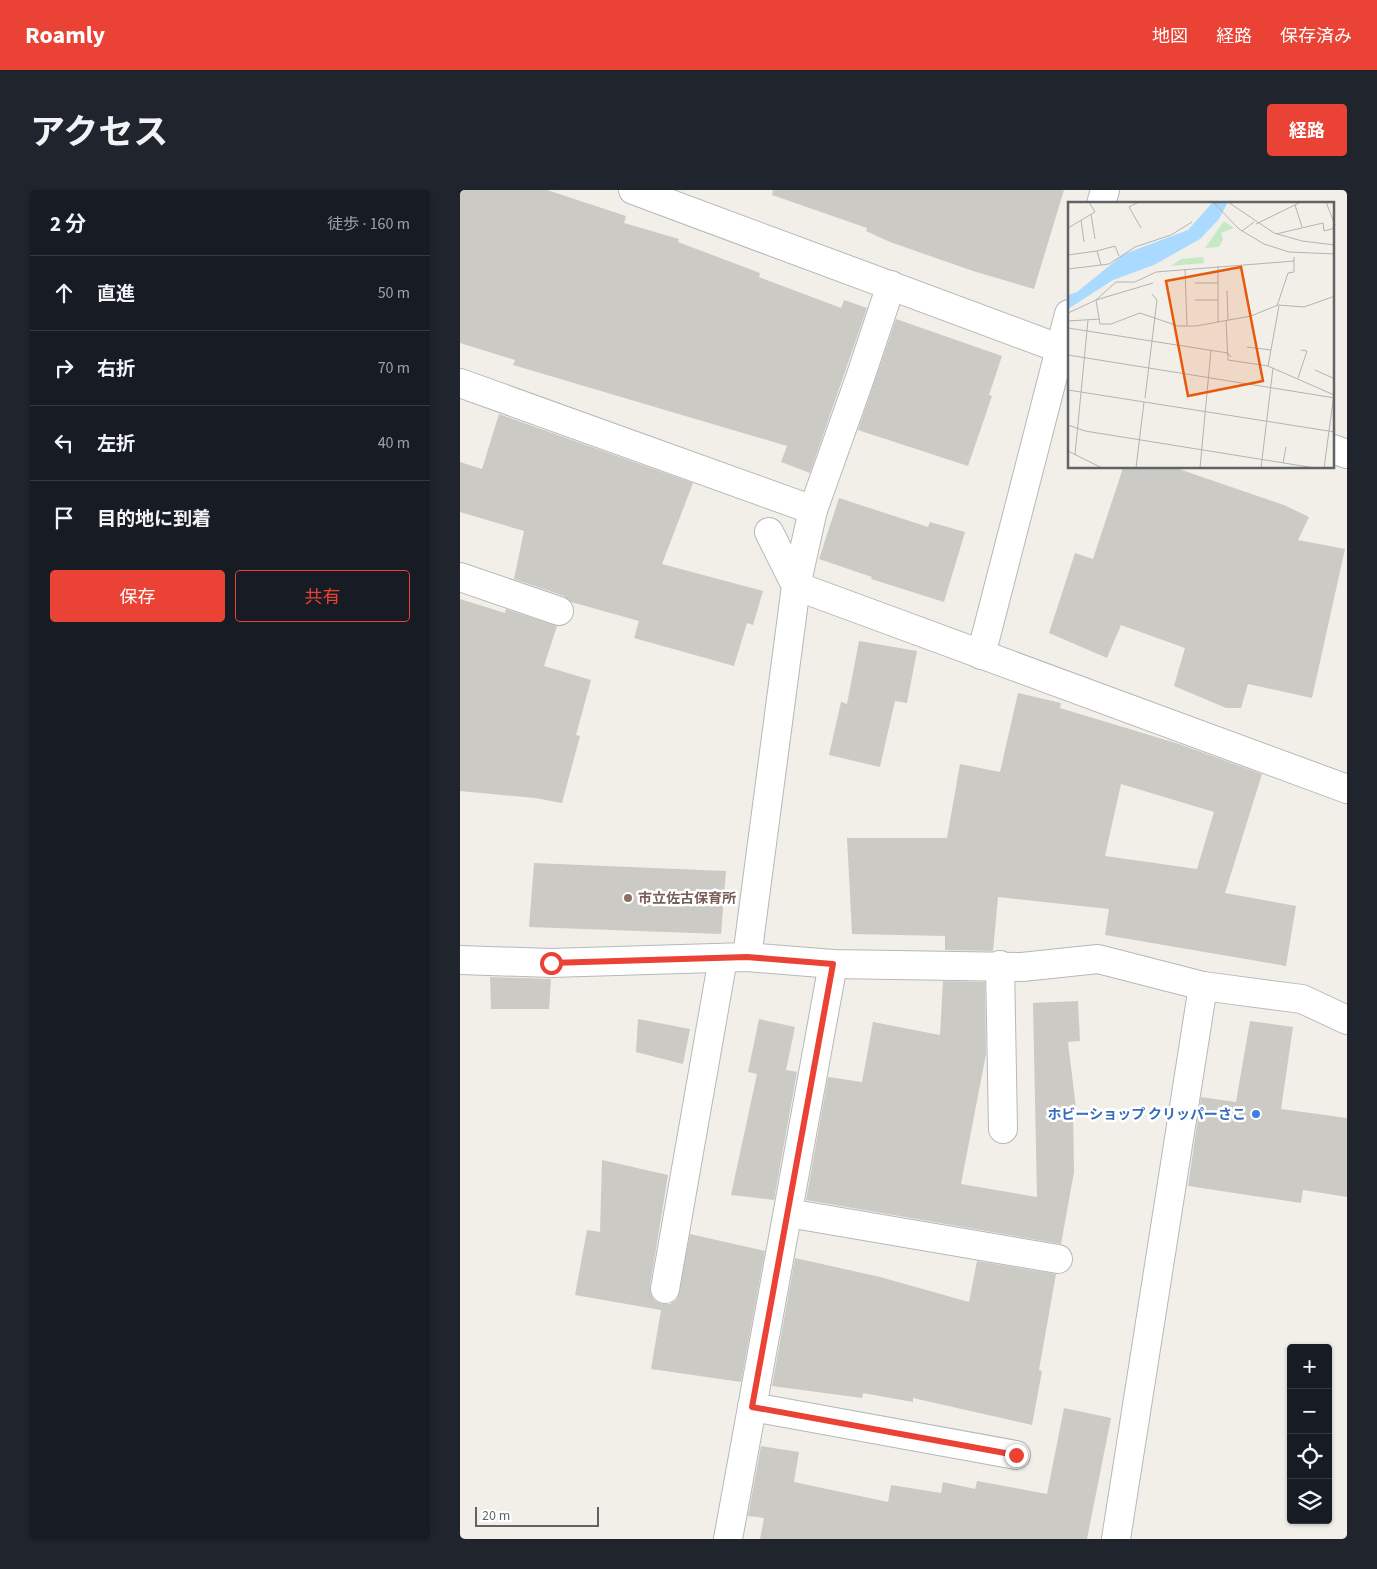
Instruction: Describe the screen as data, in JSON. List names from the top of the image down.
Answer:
{
  "places": ["市立佐古保育所", "ホビーショップ クリッパーさこ"],
  "scale_bar": "20 m",
  "page": {
    "header": "Roamly",
    "nav": ["地図", "経路", "保存済み"],
    "title": "アクセス",
    "buttons": [
      "経路",
      ["保存", "共有"]
    ],
    "heading": ["2 分", "徒歩 · 160 m"],
    "list": [
      ["直進", "50 m"],
      ["右折", "70 m"],
      ["左折", "40 m"],
      "目的地に到着"
    ],
    "map_buttons": ["+", "−"],
    "scale": "20 m"
  }
}
